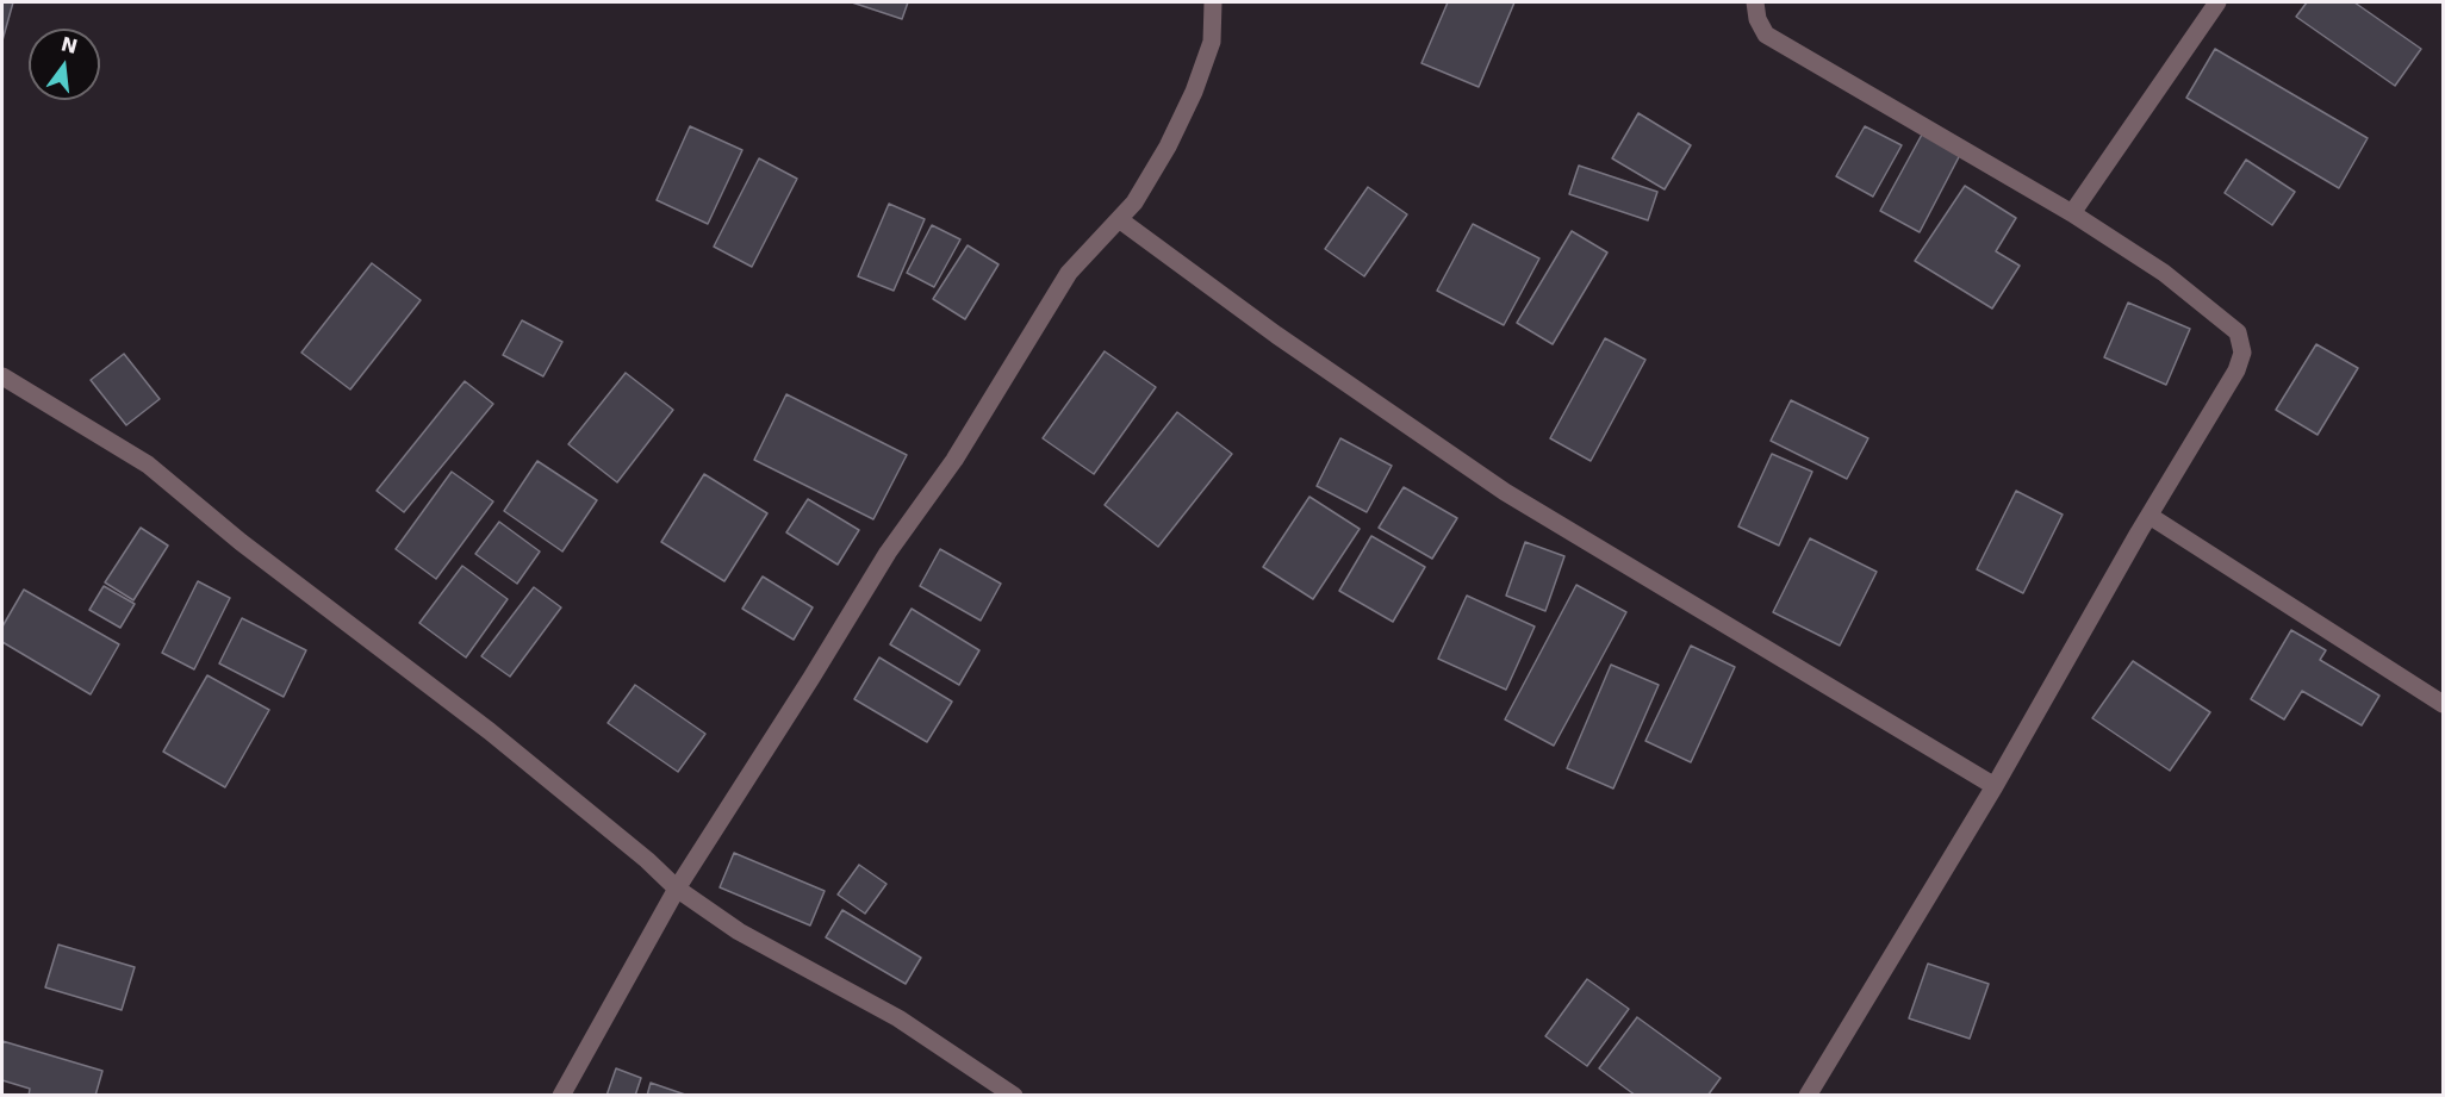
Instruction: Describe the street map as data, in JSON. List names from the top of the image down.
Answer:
{
  "north": "top"
}
